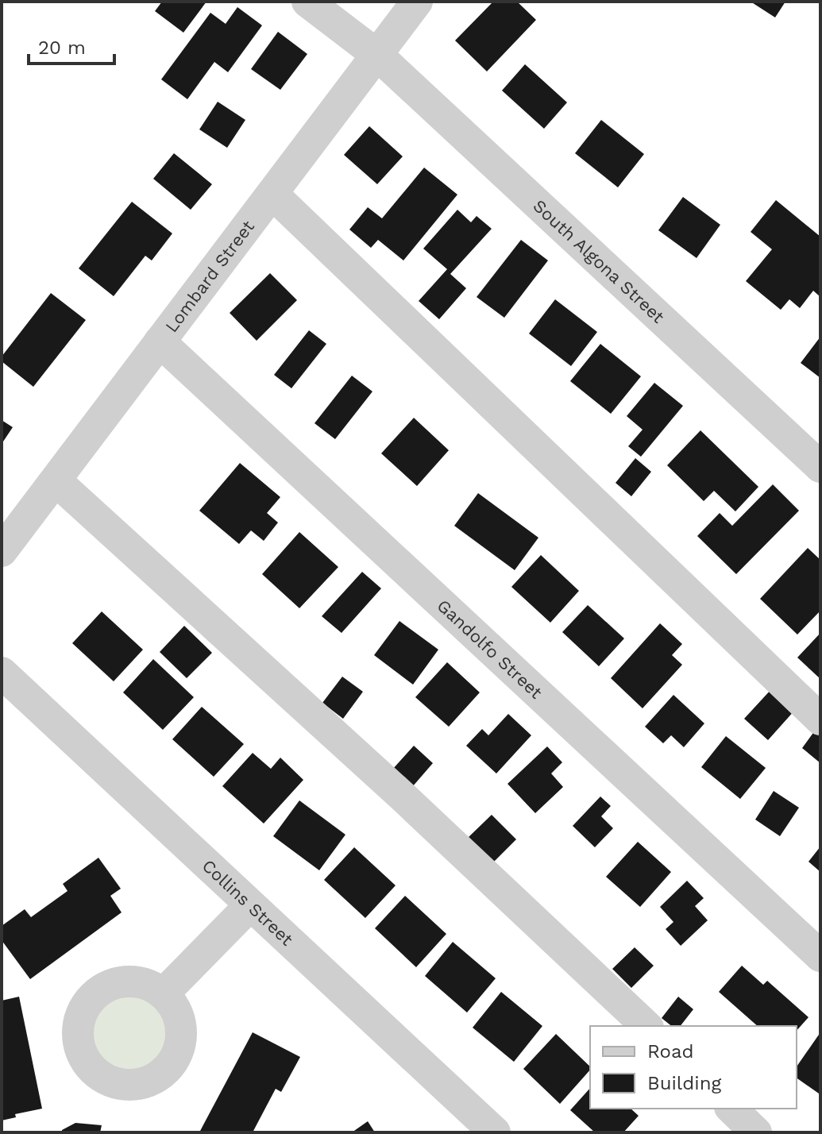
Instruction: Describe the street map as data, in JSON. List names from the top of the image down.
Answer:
{
  "streets": {
    "street": [
      "South Algona Street",
      "Lombard Street",
      "Gandolfo Street",
      "Collins Street"
    ]
  },
  "crossings": [
    ["South Algona Street", "Lombard Street"],
    ["Lombard Street", "Gandolfo Street"]
  ],
  "legend": ["Road", "Building"],
  "scale_bar": "20 m"
}
